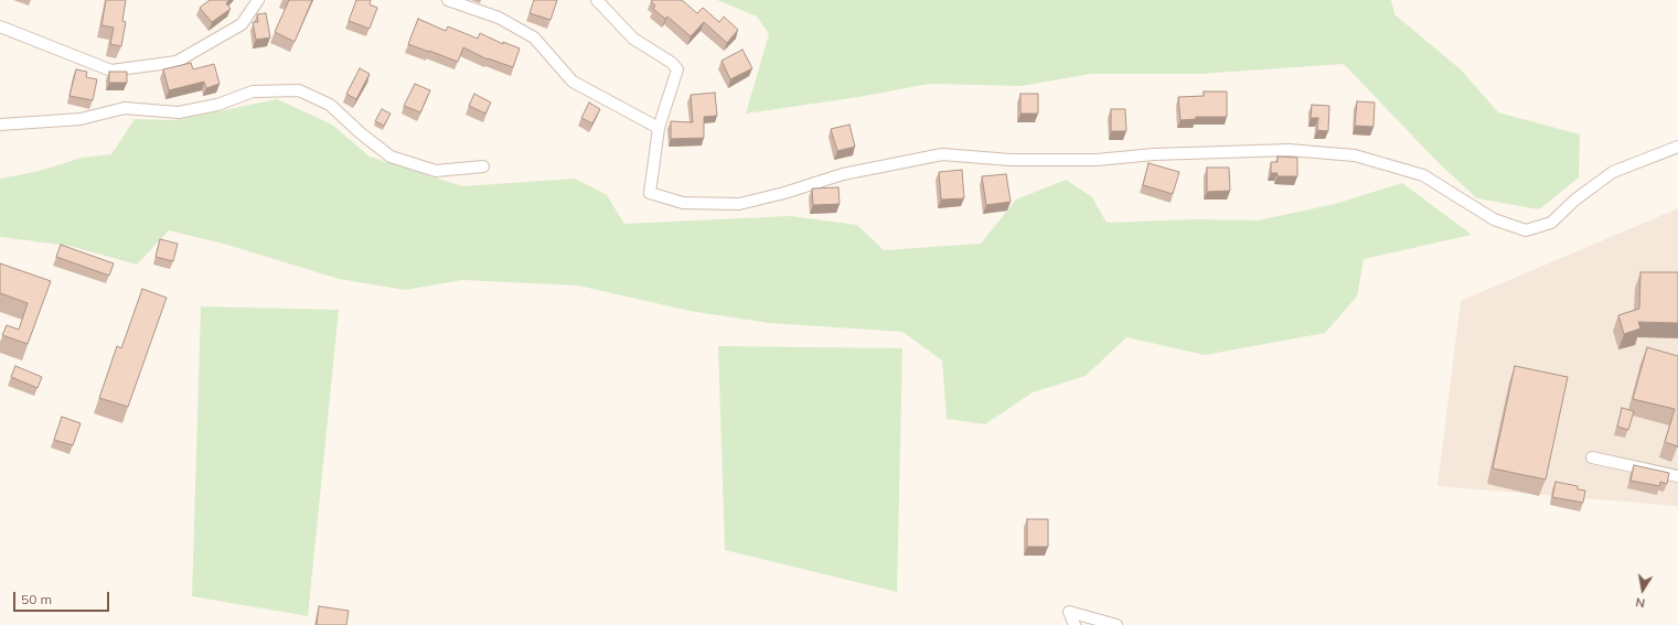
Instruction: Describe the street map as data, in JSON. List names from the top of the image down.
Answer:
{
  "scale_bar": "50 m",
  "north": "bottom"
}
